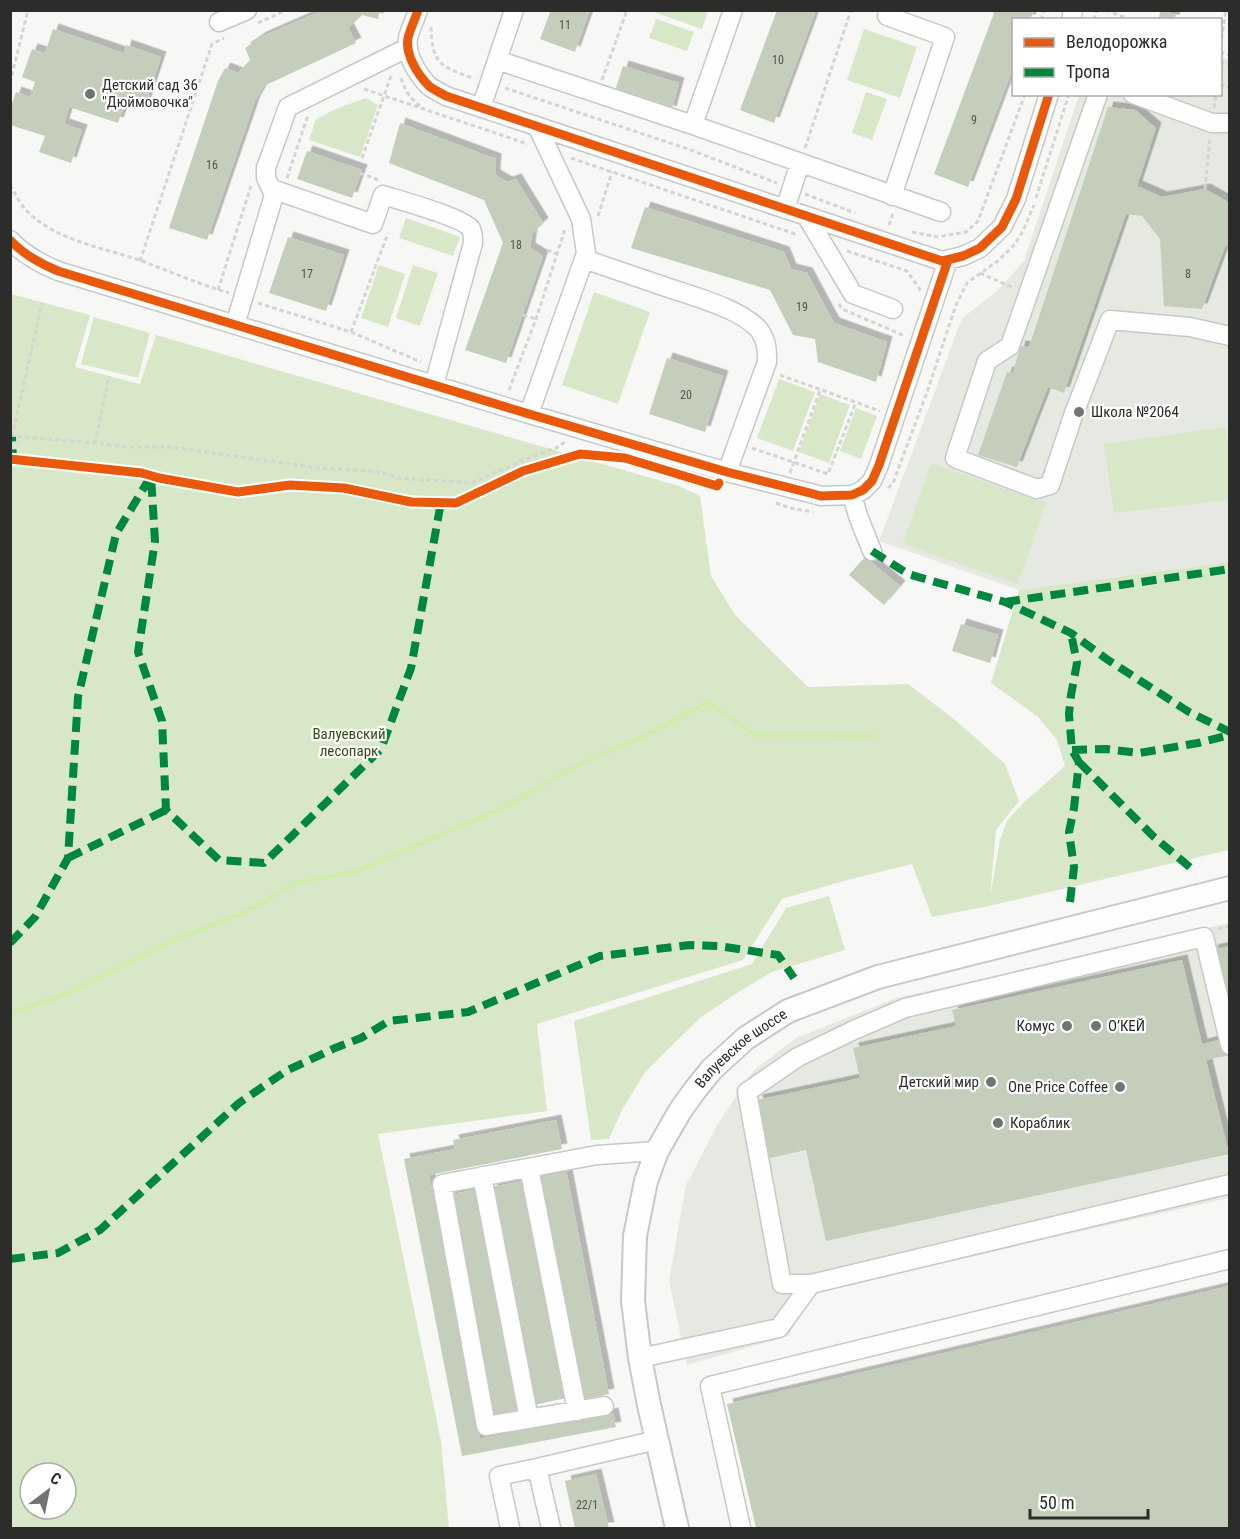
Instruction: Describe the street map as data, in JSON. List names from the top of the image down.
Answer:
{
  "streets": {
    "main road": ["Валуевское шоссе"]
  },
  "parks": ["Валуевский лесопарк"],
  "places": [
    "Детский сад 36 \"Дюймовочка\"",
    "Школа №2064",
    "Комус",
    "О’КЕЙ",
    "Детский мир",
    "One Price Coffee",
    "Кораблик"
  ],
  "house_numbers": [
    "11",
    "10",
    "9",
    "16",
    "18",
    "17",
    "8",
    "19",
    "20",
    "22/1"
  ],
  "legend": ["Велодорожка", "Тропа"],
  "scale_bar": "50 m",
  "north": "top right"
}
